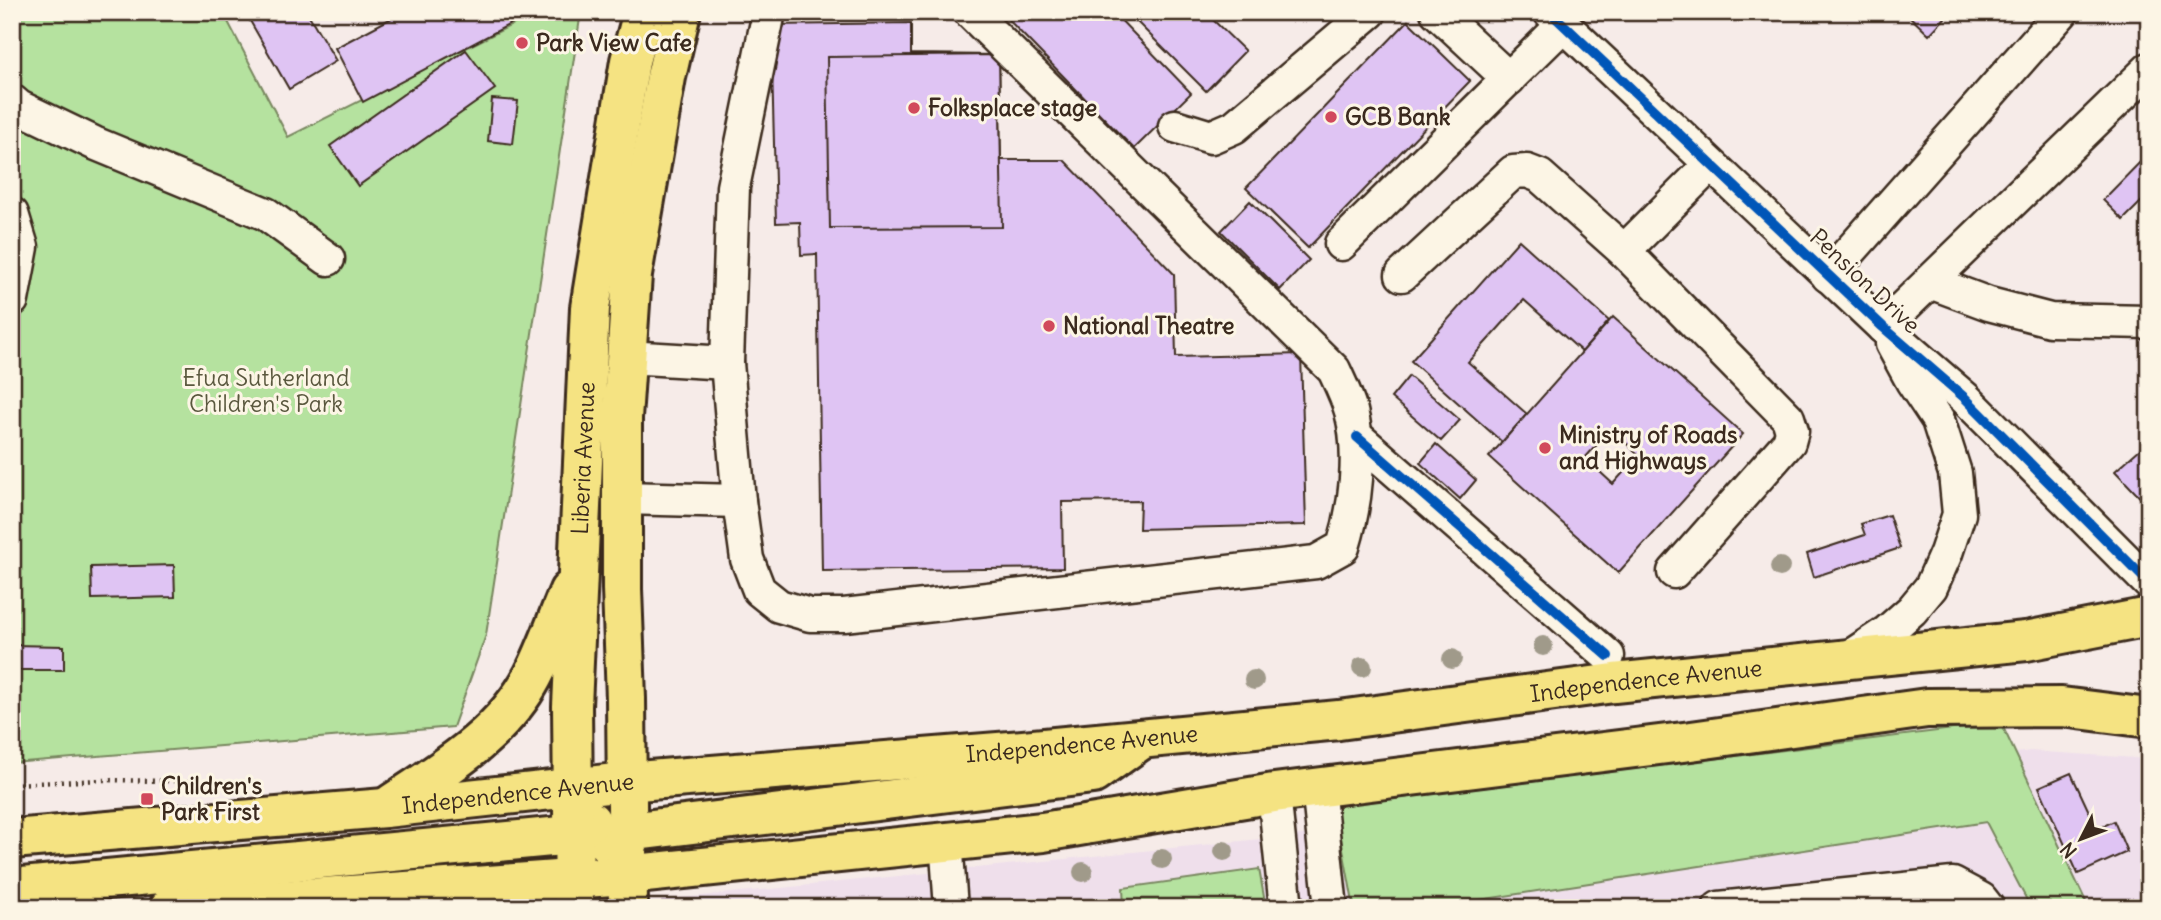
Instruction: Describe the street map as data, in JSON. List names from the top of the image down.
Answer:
{
  "streets": {
    "main road": ["Liberia Avenue", "Independence Avenue"],
    "street": ["Pension Drive"]
  },
  "crossings": [
    ["Liberia Avenue", "Independence Avenue"]
  ],
  "parks": ["Efua Sutherland Children's Park"],
  "places": {
    "other": [
      "Park View Cafe",
      "Folksplace stage",
      "GCB Bank",
      "National Theatre",
      "Ministry of Roads and Highways"
    ],
    "transit": ["Children's Park First"]
  },
  "north": "bottom left"
}
